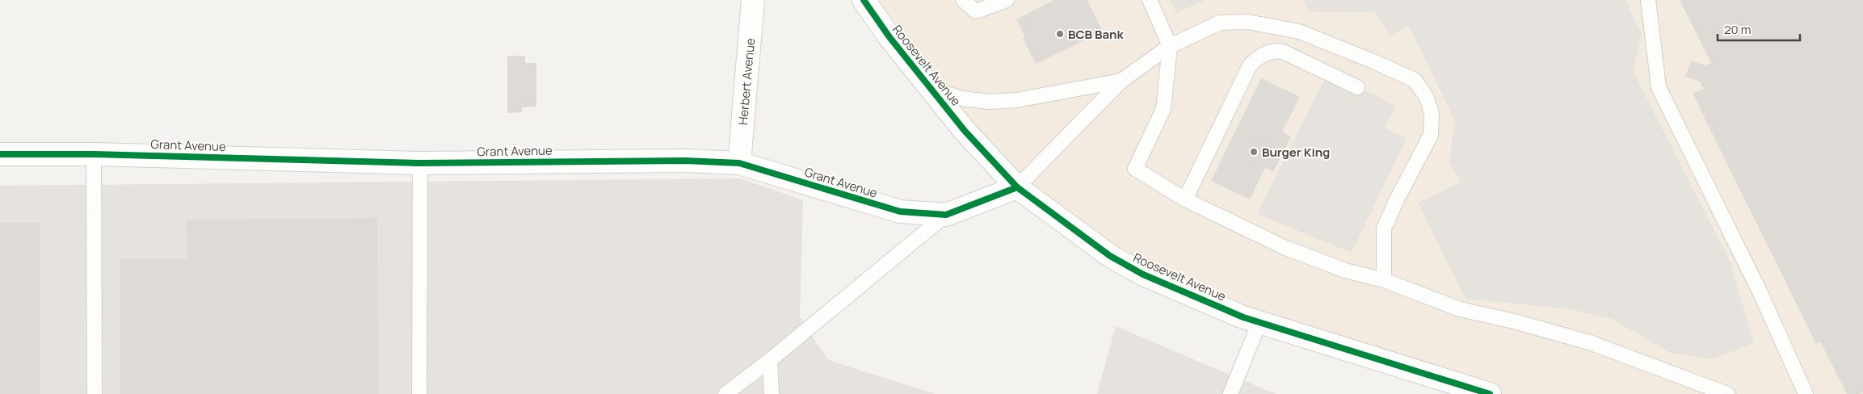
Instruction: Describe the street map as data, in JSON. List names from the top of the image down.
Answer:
{
  "streets": {
    "street": ["Roosevelt Avenue", "Herbert Avenue", "Grant Avenue"]
  },
  "crossings": [
    ["Roosevelt Avenue", "Grant Avenue"],
    ["Herbert Avenue", "Grant Avenue"]
  ],
  "places": ["BCB Bank", "Burger King"],
  "scale_bar": "20 m"
}
